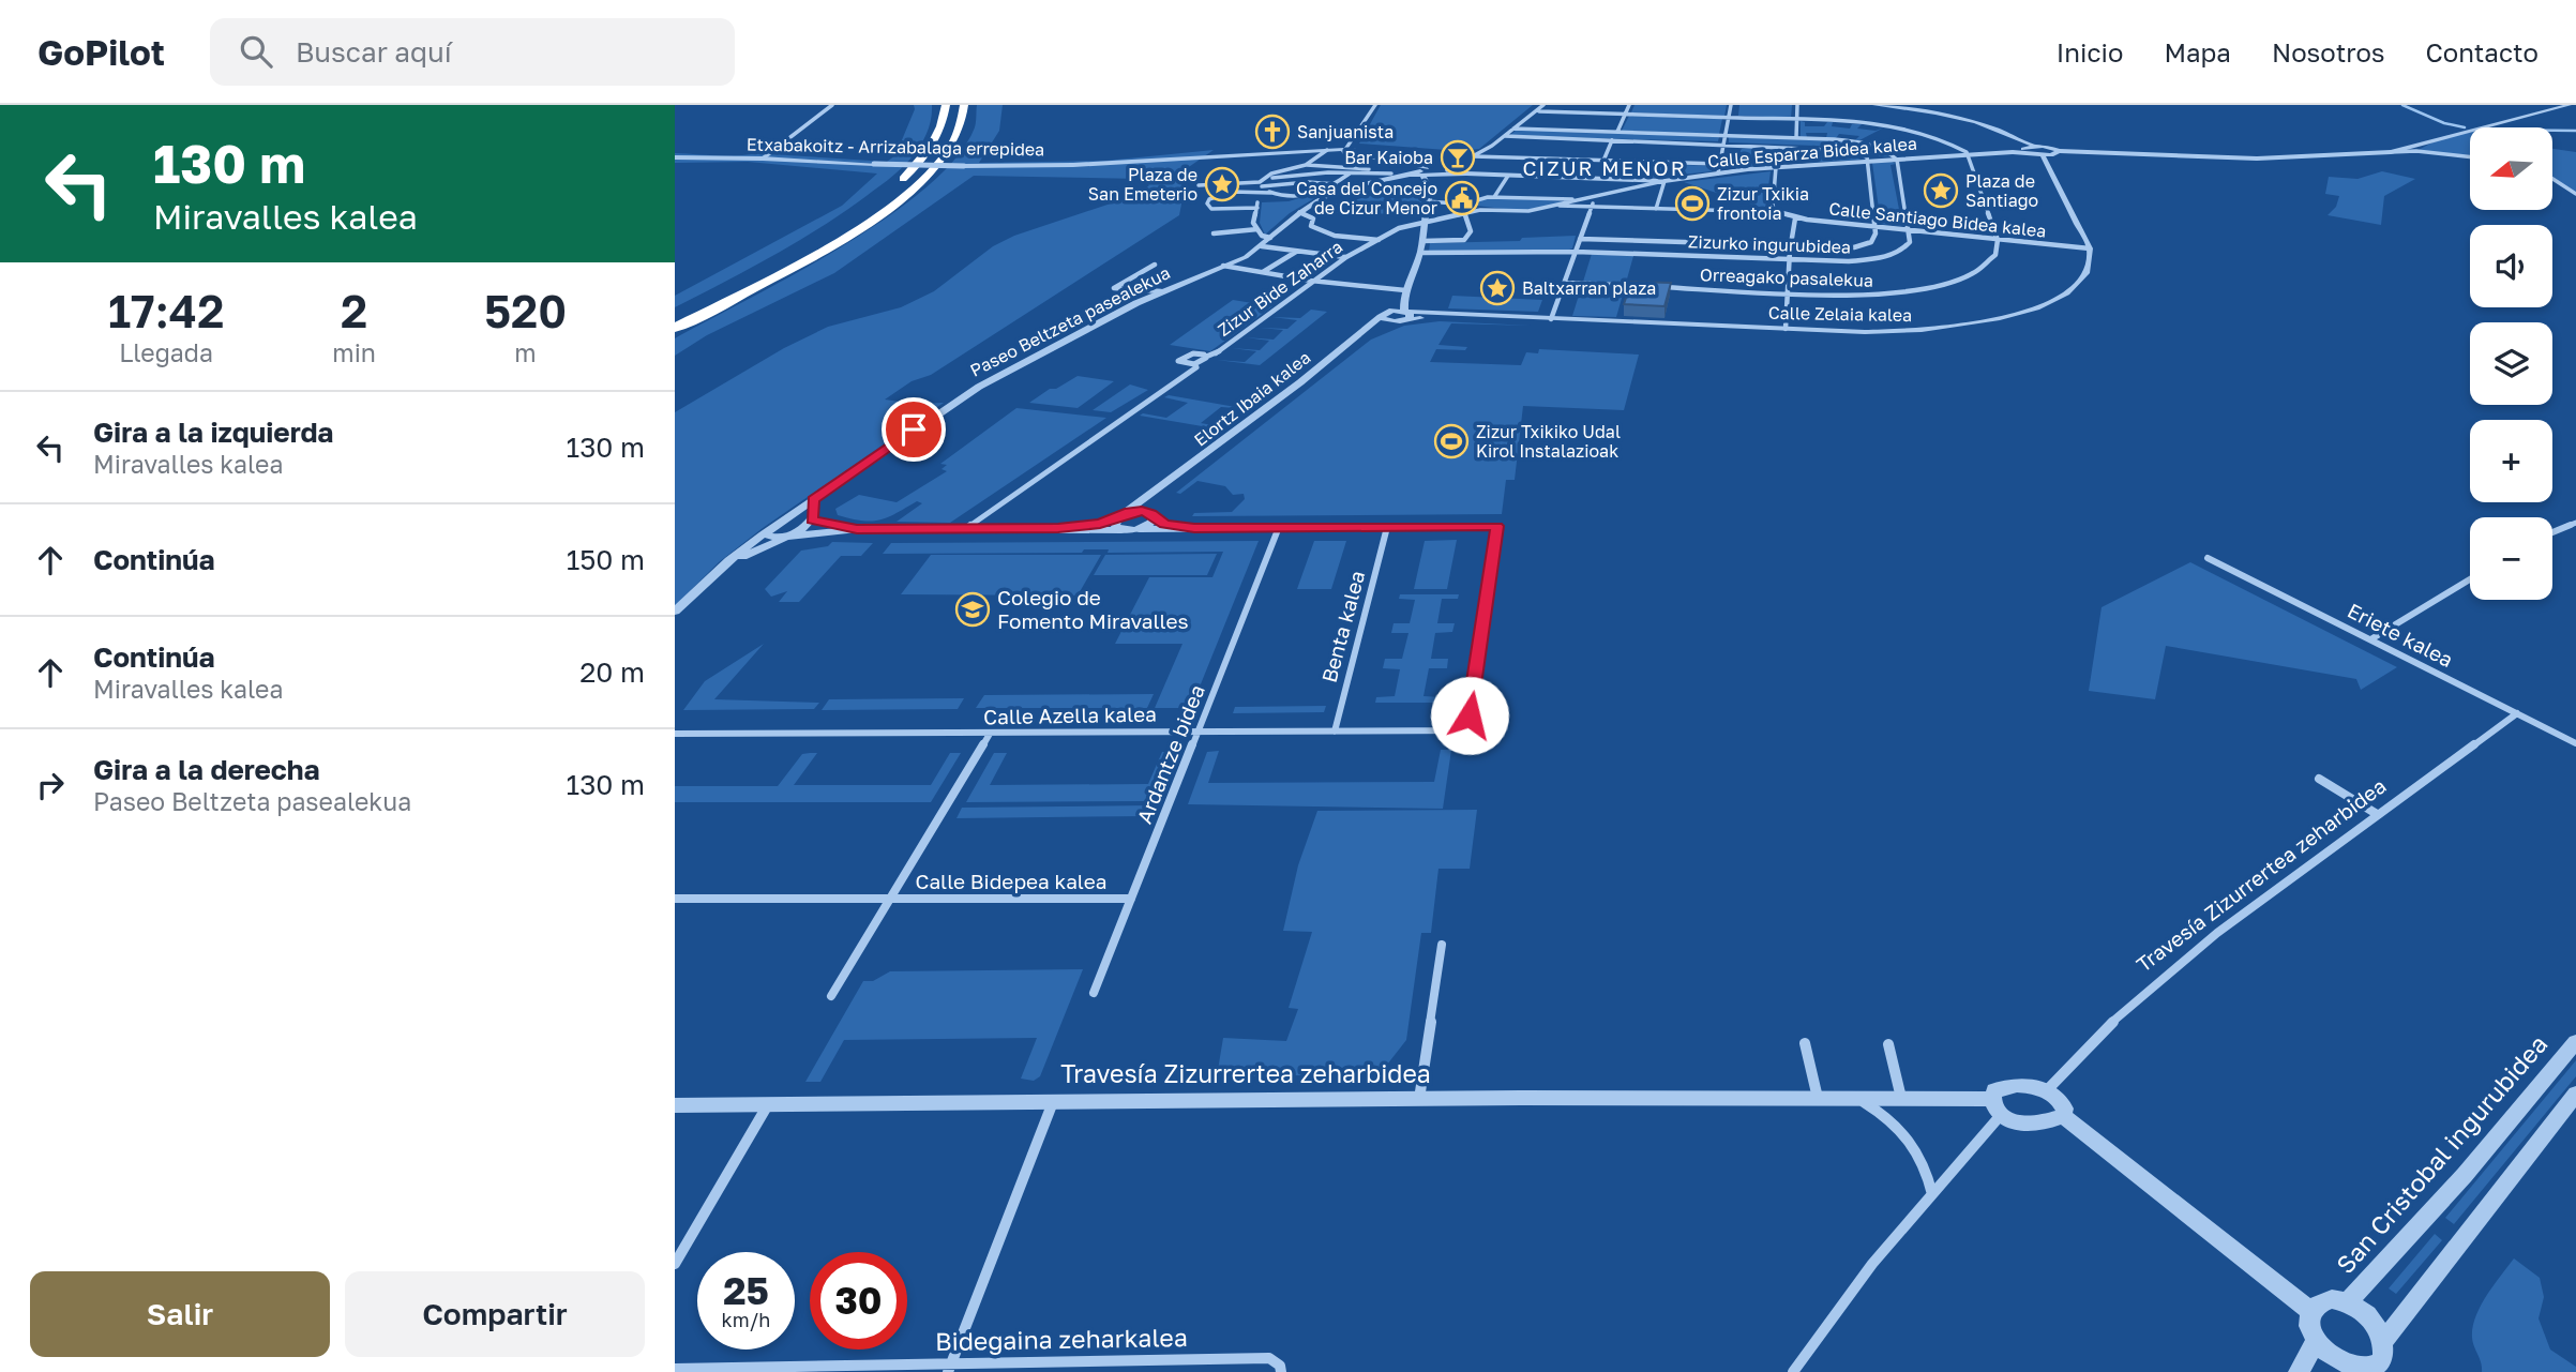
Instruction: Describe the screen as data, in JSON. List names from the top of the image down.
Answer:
{
  "streets": {
    "street": [
      "Etxabakoitz - Arrizabalaga errepidea",
      "Calle Esparza Bidea kalea",
      "Calle Santiago Bidea kalea",
      "Zizurko ingurubidea",
      "Orreagako pasalekua",
      "Zizur Bide Zaharra",
      "Calle Zelaia kalea",
      "Paseo Beltzeta pasealekua",
      "Elortz Ibaia kalea",
      "Benta kalea",
      "Eriete kalea",
      "Calle Azella kalea",
      "Ardantze bidea",
      "Travesía Zizurrertea zeharbidea",
      "Calle Bidepea kalea",
      "San Cristobal ingurubidea",
      "Bidegaina zeharkalea"
    ]
  },
  "crossings": [
    ["Calle Esparza Bidea kalea", "Zizurko ingurubidea"],
    ["Calle Santiago Bidea kalea", "Zizurko ingurubidea"],
    ["Calle Santiago Bidea kalea", "Orreagako pasalekua"],
    ["Calle Santiago Bidea kalea", "Calle Zelaia kalea"],
    ["Zizurko ingurubidea", "Elortz Ibaia kalea"],
    ["Zizur Bide Zaharra", "Elortz Ibaia kalea"],
    ["Calle Zelaia kalea", "Elortz Ibaia kalea"],
    ["Benta kalea", "Calle Azella kalea"],
    ["Eriete kalea", "Travesía Zizurrertea zeharbidea"],
    ["Calle Azella kalea", "Ardantze bidea"],
    ["Calle Azella kalea", "Calle Bidepea kalea"],
    ["Ardantze bidea", "Calle Bidepea kalea"]
  ],
  "districts": ["CIZUR MENOR"],
  "places": {
    "church": ["Sanjuanista"],
    "bar": ["Bar Kaioba"],
    "place": ["Plaza de San Emeterio", "Plaza de Santiago", "Baltxarran plaza"],
    "public building": ["Casa del Concejo de Cizur Menor"],
    "sports": ["Zizur Txikia frontoia", "Zizur Txikiko Udal Kirol Instalazioak"],
    "school or university": ["Colegio de Fomento Miravalles"]
  },
  "north": "left",
  "page": {
    "header": "GoPilot",
    "search": "Buscar aquí",
    "nav": [
      "Inicio",
      "Mapa",
      "Nosotros",
      "Contacto"
    ],
    "turn": ["130 m", "Miravalles kalea"],
    "map_buttons": ["+", "−"],
    "eta": [
      "17:42",
      "Llegada",
      "2",
      "min",
      "520",
      "m"
    ],
    "list": [
      {
        "name": "Gira a la izquierda",
        "note": "Miravalles kalea",
        "value": "130 m"
      },
      {
        "name": "Continúa",
        "value": "150 m"
      },
      {
        "name": "Continúa",
        "note": "Miravalles kalea",
        "value": "20 m"
      },
      {
        "name": "Gira a la derecha",
        "note": "Paseo Beltzeta pasealekua",
        "value": "130 m"
      }
    ],
    "speed": "25 km/h",
    "limit": "30",
    "buttons": ["Salir", "Compartir"]
  }
}
